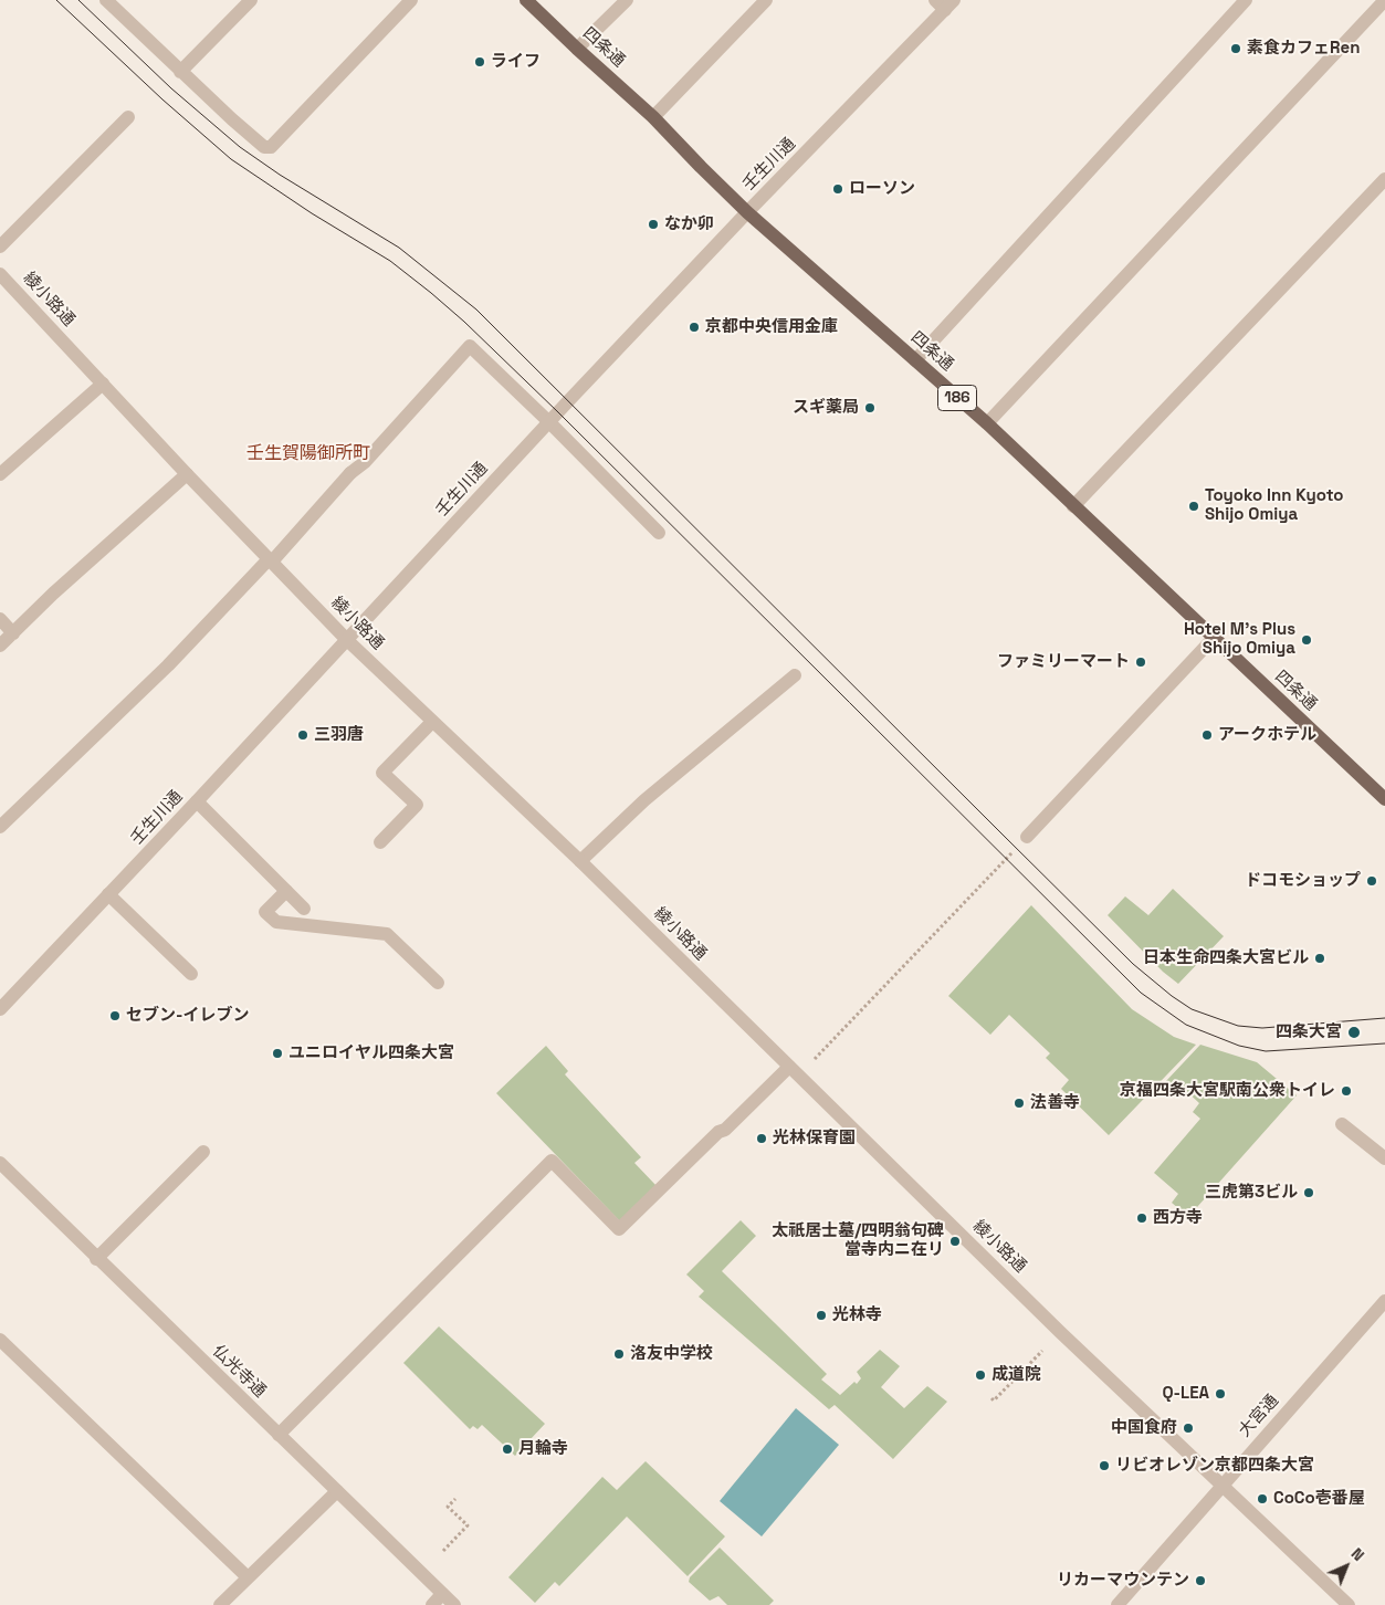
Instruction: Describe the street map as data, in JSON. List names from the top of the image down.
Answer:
{
  "streets": {
    "main road": ["四条通", "186"],
    "street": [
      "壬生川通",
      "綾小路通",
      "仏光寺通",
      "大宮通"
    ]
  },
  "crossings": [
    ["四条通", "壬生川通"],
    ["壬生川通", "綾小路通"],
    ["綾小路通", "大宮通"]
  ],
  "districts": ["壬生賀陽御所町"],
  "places": [
    "素食カフェRen",
    "ライフ",
    "ローソン",
    "なか卯",
    "京都中央信用金庫",
    "スギ薬局",
    "Toyoko Inn Kyoto Shijo Omiya",
    "Hotel M's Plus Shijo Omiya",
    "ファミリーマート",
    "三羽唐",
    "アークホテル",
    "ドコモショップ",
    "日本生命四条大宮ビル",
    "セブン-イレブン",
    "四条大宮",
    "ユニロイヤル四条大宮",
    "京福四条大宮駅南公衆トイレ",
    "法善寺",
    "光林保育園",
    "三虎第3ビル",
    "西方寺",
    "太祇居士墓/四明翁句碑 當寺内ニ在リ",
    "光林寺",
    "洛友中学校",
    "成道院",
    "Q-LEA",
    "中国食府",
    "月輪寺",
    "リビオレゾン京都四条大宮",
    "CoCo壱番屋",
    "リカーマウンテン"
  ],
  "north": "top right"
}
